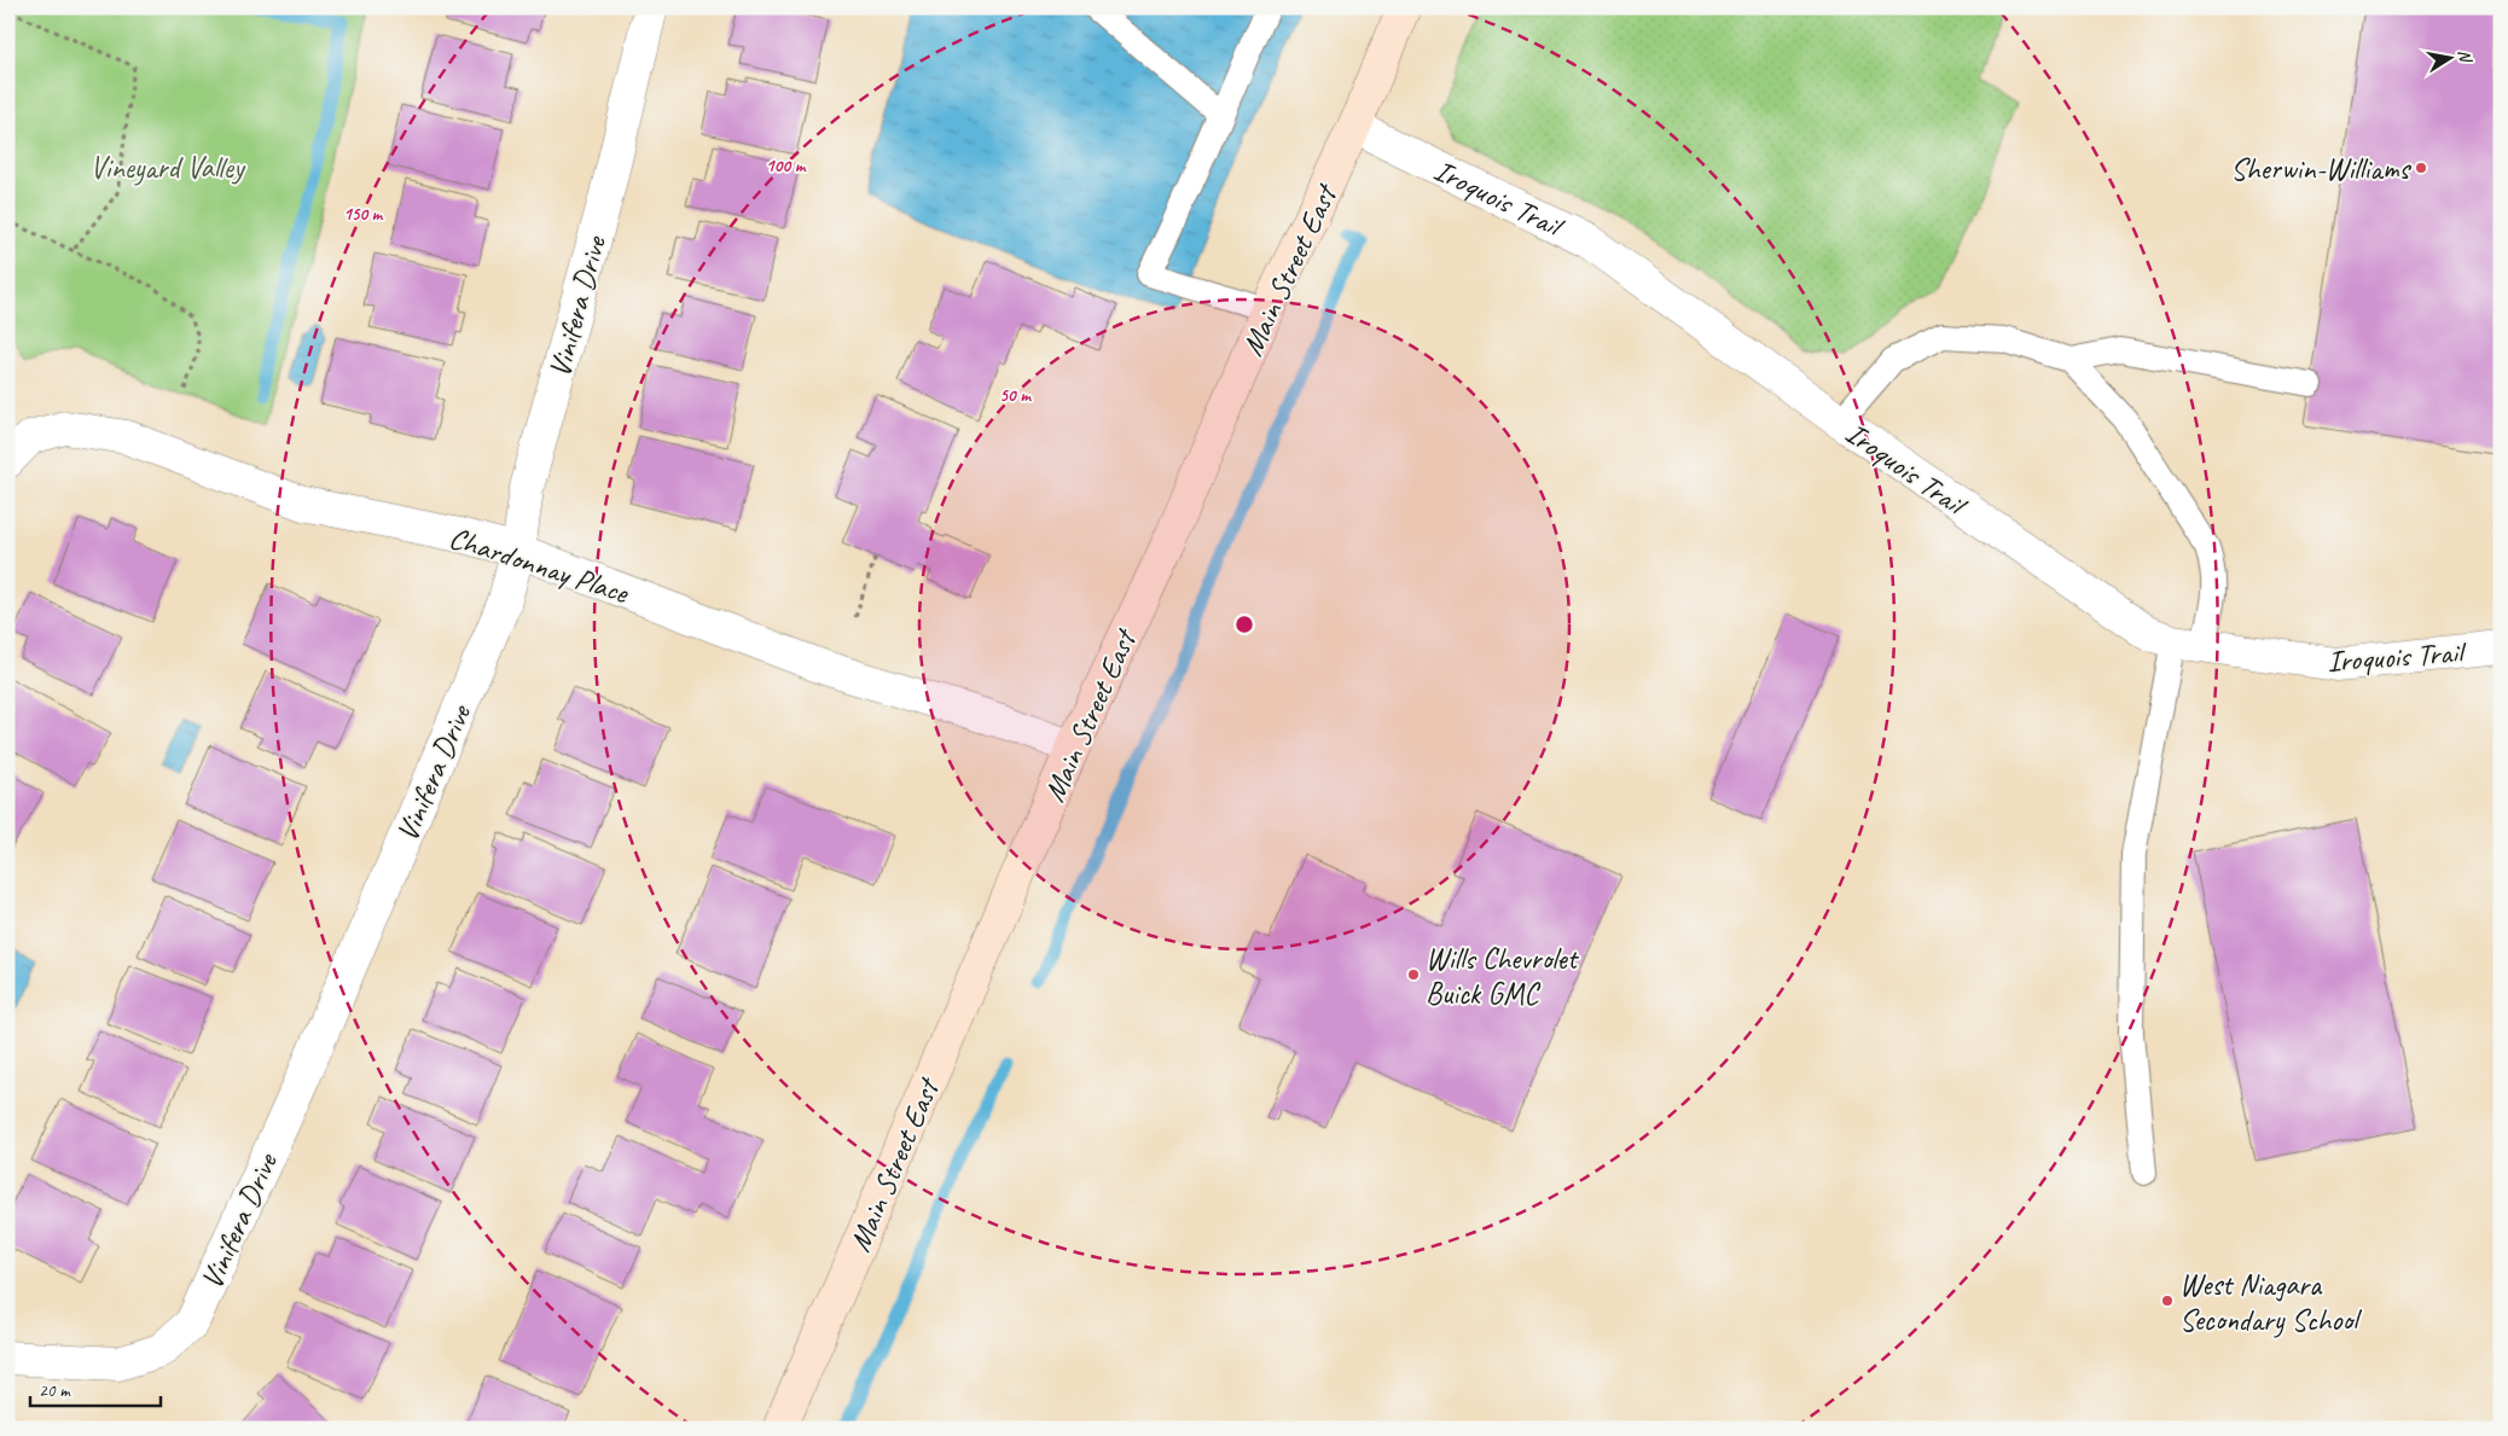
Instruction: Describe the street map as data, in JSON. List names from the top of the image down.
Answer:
{
  "streets": {
    "main road": ["Main Street East"],
    "street": ["Iroquois Trail", "Vinifera Drive", "Chardonnay Place"]
  },
  "crossings": [
    ["Iroquois Trail", "Main Street East"],
    ["Main Street East", "Chardonnay Place"],
    ["Vinifera Drive", "Chardonnay Place"]
  ],
  "parks": ["Vineyard Valley"],
  "places": ["Sherwin-Williams", "Wills Chevrolet Buick GMC", "West Niagara Secondary School"],
  "scale_bar": "20 m",
  "north": "right",
  "rings": ["100 m", "150 m", "50 m"]
}
